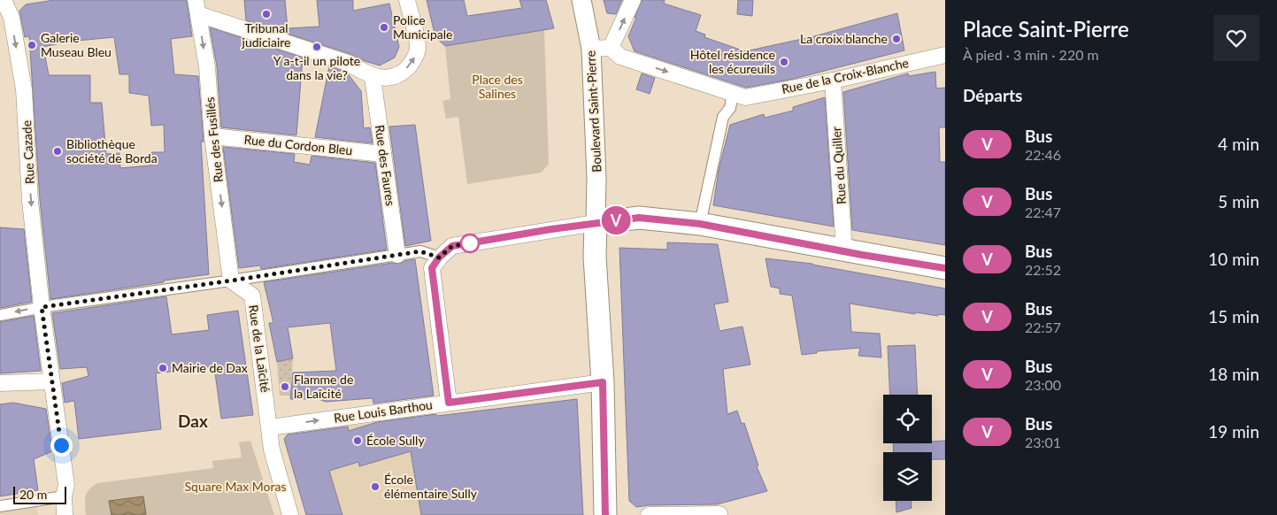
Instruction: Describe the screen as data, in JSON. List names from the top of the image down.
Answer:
{
  "streets": {
    "street": [
      "Rue de la Croix-Blanche",
      "Boulevard Saint-Pierre",
      "Rue des Fusillés",
      "Rue du Cordon Bleu",
      "Rue Cazade",
      "Rue des Faures",
      "Rue du Quiller",
      "Rue de la Laïcité",
      "Rue Louis Barthou"
    ]
  },
  "crossings": [
    ["Rue de la Croix-Blanche", "Rue du Quiller"],
    ["Rue des Fusillés", "Rue du Cordon Bleu"],
    ["Rue des Fusillés", "Rue de la Laïcité"],
    ["Rue du Cordon Bleu", "Rue des Faures"],
    ["Rue de la Laïcité", "Rue Louis Barthou"]
  ],
  "one_way": ["Rue des Fusillés", "Rue Cazade", "Rue Louis Barthou"],
  "districts": ["Dax"],
  "parks": ["Place des Salines", "Square Max Moras"],
  "places": [
    "Tribunal judiciaire",
    "Police Municipale",
    "La croix blanche",
    "Galerie Museau Bleu",
    "Y a-t-il un pilote dans la vie?",
    "Hôtel résidence les écureuils",
    "Bibliothèque société de Borda",
    "Mairie de Dax",
    "Flamme de la Laîcité",
    "École Sully",
    "École élémentaire Sully"
  ],
  "lines": ["bus line V"],
  "scale_bar": "20 m",
  "page": {
    "on_map": "V",
    "heading": [
      ["Place Saint-Pierre", "À pied · 3 min · 220 m"],
      "Départs"
    ],
    "list": [
      {
        "mark": "V",
        "name": "Bus",
        "note": "22:46",
        "value": "4 min"
      },
      {
        "mark": "V",
        "name": "Bus",
        "note": "22:47",
        "value": "5 min"
      },
      {
        "mark": "V",
        "name": "Bus",
        "note": "22:52",
        "value": "10 min"
      },
      {
        "mark": "V",
        "name": "Bus",
        "note": "22:57",
        "value": "15 min"
      },
      {
        "mark": "V",
        "name": "Bus",
        "note": "23:00",
        "value": "18 min"
      },
      {
        "mark": "V",
        "name": "Bus",
        "note": "23:01",
        "value": "19 min"
      }
    ],
    "scale": "20 m"
  }
}
